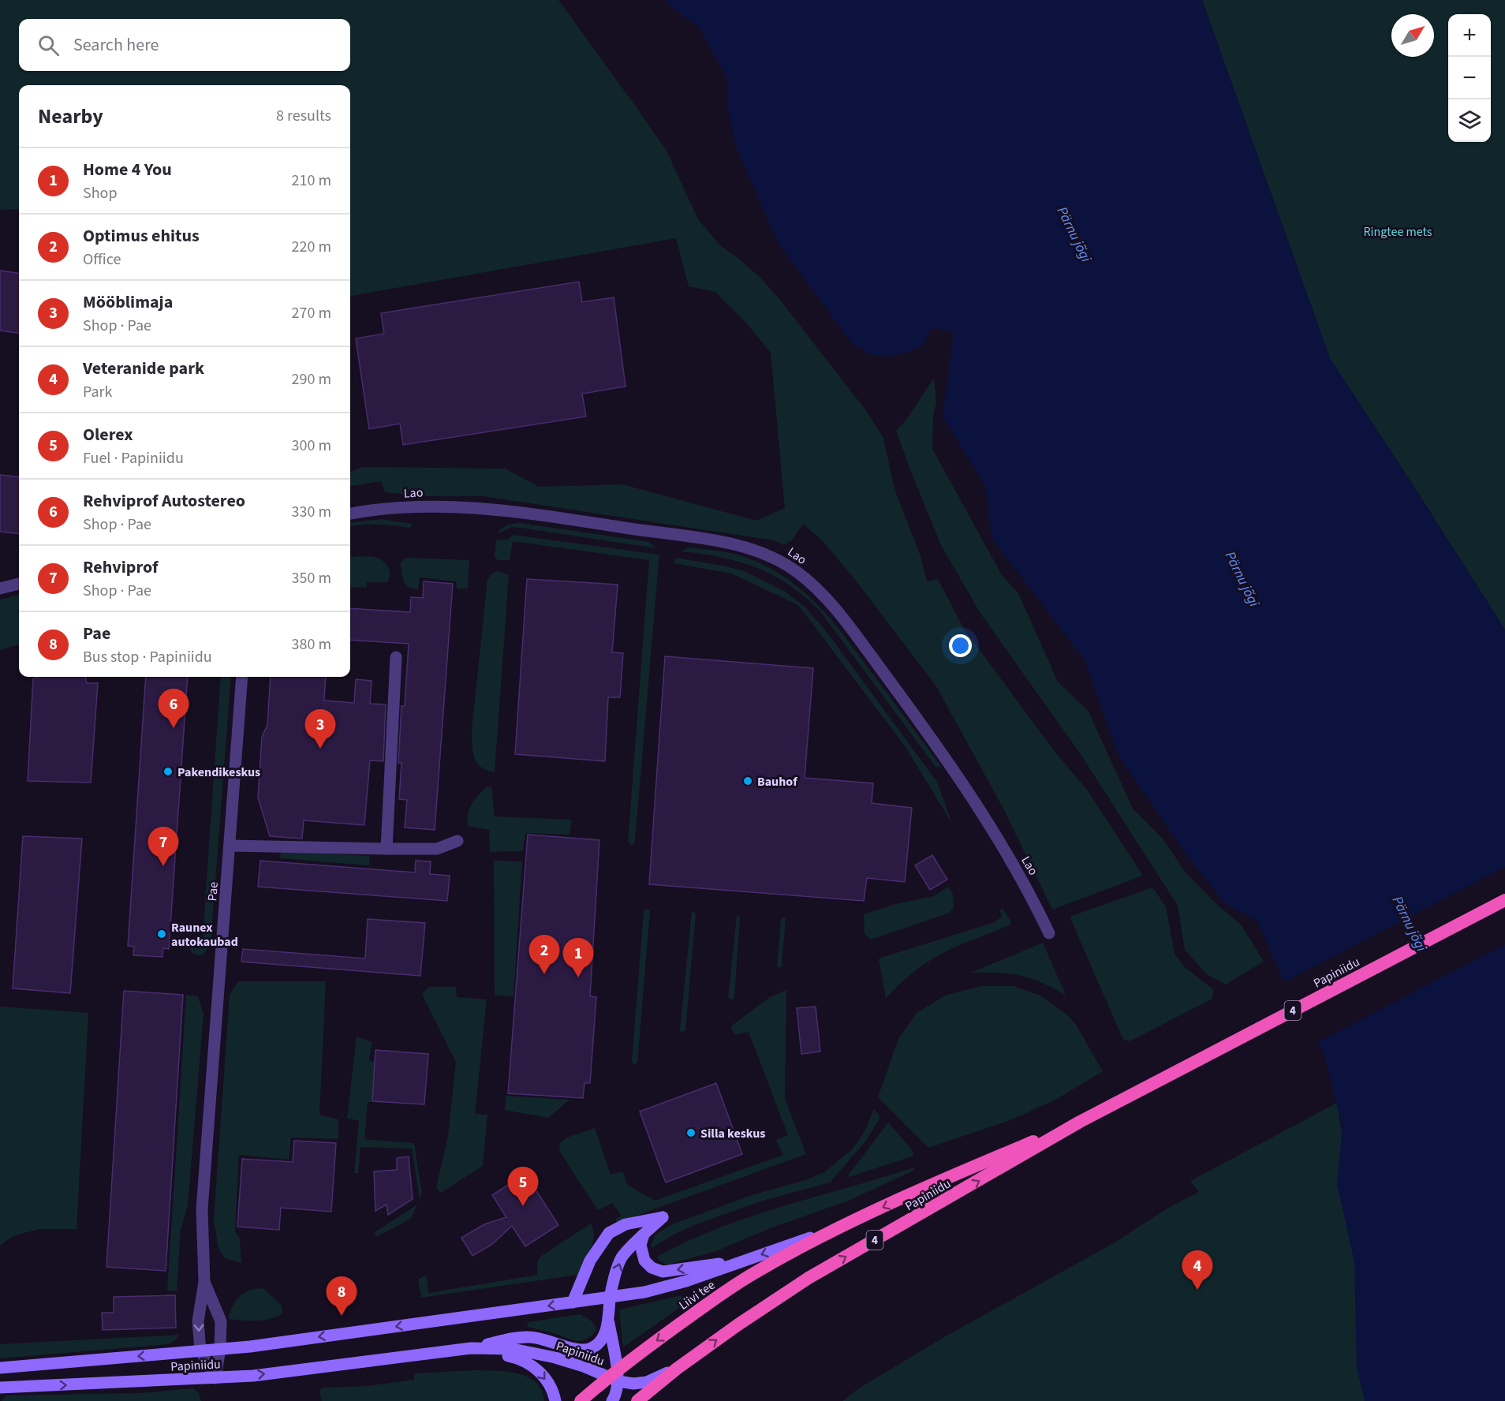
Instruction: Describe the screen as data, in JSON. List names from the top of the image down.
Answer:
{
  "streets": {
    "highway": ["Papiniidu", "4", "Liivi tee"],
    "street": ["Lao", "Pae"]
  },
  "crossings": [
    ["Pae", "Papiniidu"],
    ["Papiniidu", "4"],
    ["Papiniidu", "Liivi tee"]
  ],
  "one_way": ["Liivi tee"],
  "water": ["Pärnu jõgi"],
  "parks": ["Ringtee mets"],
  "places": [
    "Pakendikeskus",
    "Bauhof",
    "Raunex autokaubad",
    "Silla keskus"
  ],
  "north": "top right",
  "page": {
    "map_buttons": ["+", "−"],
    "search": "Search here",
    "heading": ["Nearby", "8 results"],
    "list": [
      {
        "mark": "1",
        "name": "Home 4 You",
        "note": "Shop",
        "value": "210 m"
      },
      {
        "mark": "2",
        "name": "Optimus ehitus",
        "note": "Office",
        "value": "220 m"
      },
      {
        "mark": "3",
        "name": "Mööblimaja",
        "note": "Shop · Pae",
        "value": "270 m"
      },
      {
        "mark": "4",
        "name": "Veteranide park",
        "note": "Park",
        "value": "290 m"
      },
      {
        "mark": "5",
        "name": "Olerex",
        "note": "Fuel · Papiniidu",
        "value": "300 m"
      },
      {
        "mark": "6",
        "name": "Rehviprof Autostereo",
        "note": "Shop · Pae",
        "value": "330 m"
      },
      {
        "mark": "7",
        "name": "Rehviprof",
        "note": "Shop · Pae",
        "value": "350 m"
      },
      {
        "mark": "8",
        "name": "Pae",
        "note": "Bus stop · Papiniidu",
        "value": "380 m"
      }
    ],
    "pins": [
      "6",
      "3",
      "7",
      "2",
      "1",
      "5",
      "4",
      "8"
    ]
  }
}
